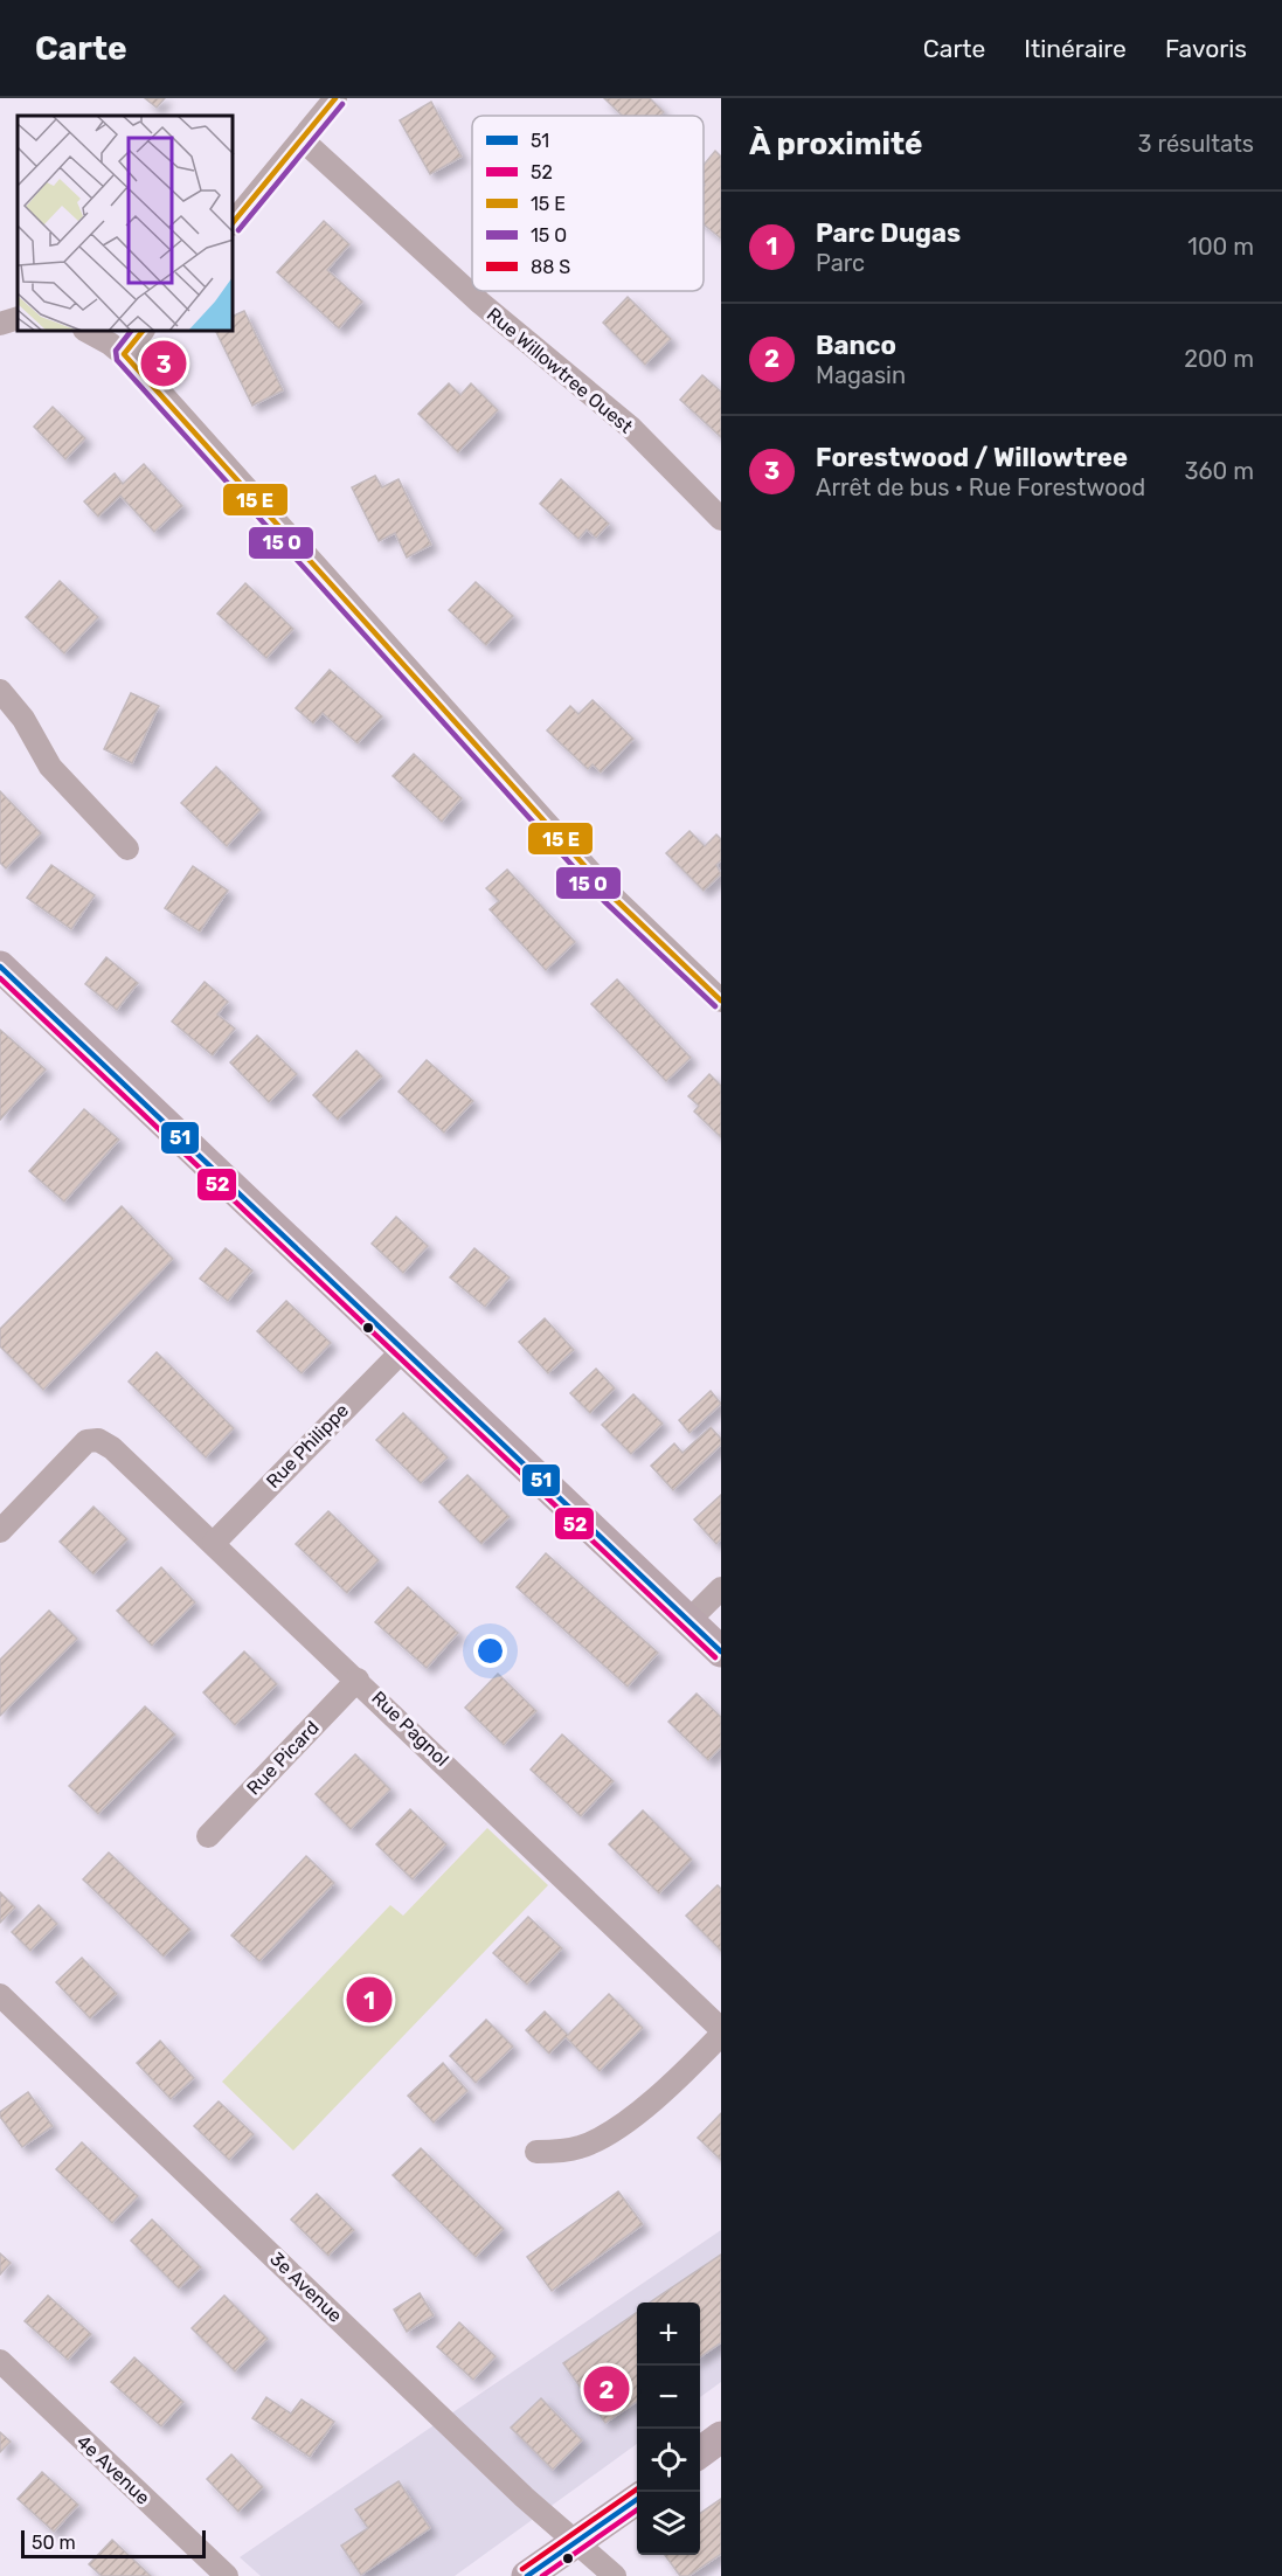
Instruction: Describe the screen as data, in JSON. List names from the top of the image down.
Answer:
{
  "streets": {
    "street": [
      "Rue Willowtree Ouest",
      "Rue Philippe",
      "Rue Pagnol",
      "Rue Picard",
      "3e Avenue",
      "4e Avenue"
    ]
  },
  "crossings": [
    ["Rue Philippe", "Rue Pagnol"],
    ["Rue Pagnol", "Rue Picard"]
  ],
  "lines": ["transit line 51", "transit line 52"],
  "legend": [
    "51",
    "52",
    "15 E",
    "15 O",
    "88 S"
  ],
  "scale_bar": "50 m",
  "page": {
    "header": "Carte",
    "nav": ["Carte", "Itinéraire", "Favoris"],
    "heading": ["À proximité", "3 résultats"],
    "list": [
      {
        "mark": "1",
        "name": "Parc Dugas",
        "note": "Parc",
        "value": "100 m"
      },
      {
        "mark": "2",
        "name": "Banco",
        "note": "Magasin",
        "value": "200 m"
      },
      {
        "mark": "3",
        "name": "Forestwood / Willowtree",
        "note": "Arrêt de bus · Rue Forestwood",
        "value": "360 m"
      }
    ],
    "pins": ["3", "1", "2"],
    "map_buttons": ["+", "−"],
    "scale": "50 m"
  }
}
